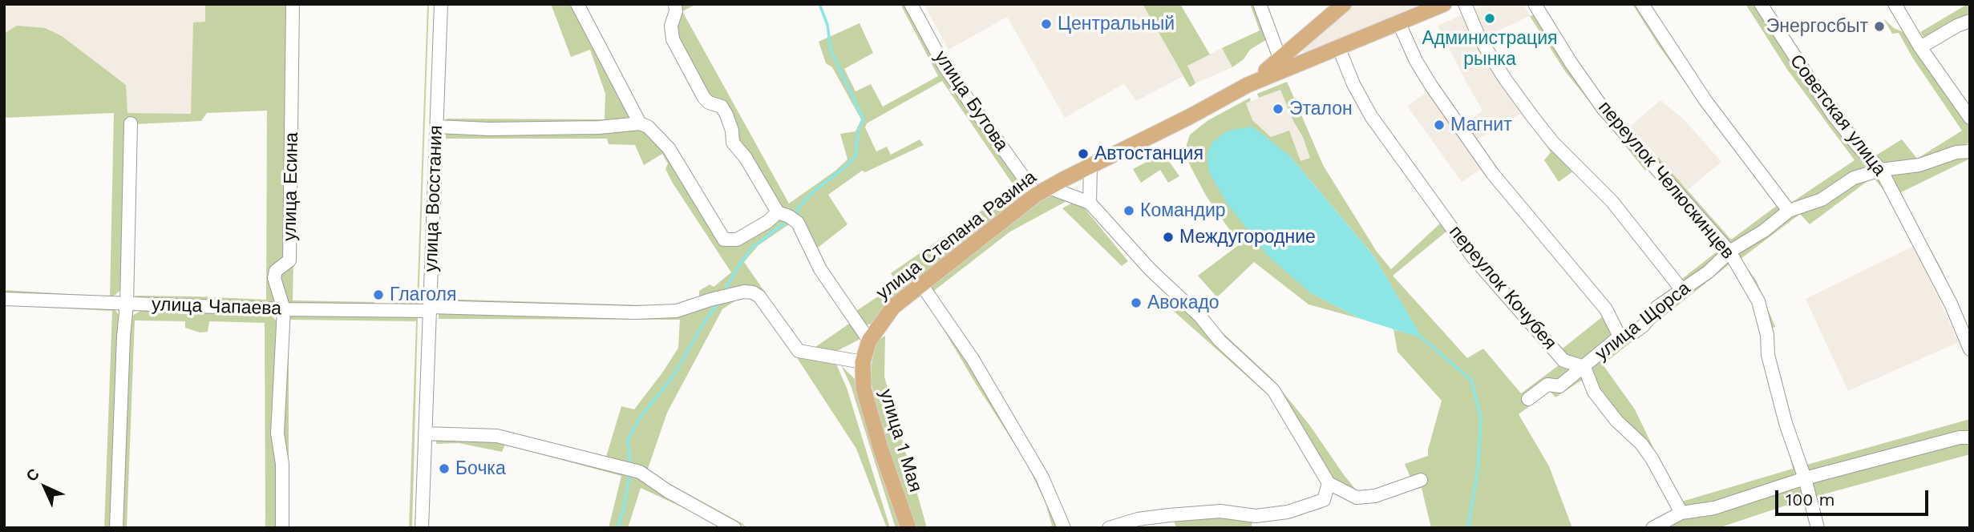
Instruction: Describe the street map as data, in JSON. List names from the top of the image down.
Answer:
{
  "streets": {
    "main road": ["улица Степана Разина", "улица 1 Мая"],
    "street": [
      "улица Бутова",
      "Советская улица",
      "переулок Челюскинцев",
      "улица Есина",
      "улица Восстания",
      "переулок Кочубея",
      "улица Чапаева",
      "улица Щорса"
    ]
  },
  "crossings": [
    ["улица Бутова", "улица Степана Разина"],
    ["Советская улица", "улица Щорса"],
    ["переулок Челюскинцев", "улица Щорса"],
    ["улица Есина", "улица Чапаева"],
    ["улица Восстания", "улица Чапаева"],
    ["улица Степана Разина", "переулок Кочубея"],
    ["улица Степана Разина", "улица Чапаева"],
    ["улица Степана Разина", "улица 1 Мая"],
    ["переулок Кочубея", "улица Щорса"],
    ["улица Чапаева", "улица 1 Мая"]
  ],
  "places": [
    "Администрация рынка",
    "Центральный",
    "Энергосбыт",
    "Эталон",
    "Магнит",
    "Автостанция",
    "Командир",
    "Междугородние",
    "Глаголя",
    "Авокадо",
    "Бочка"
  ],
  "scale_bar": "100 m",
  "north": "top left"
}
